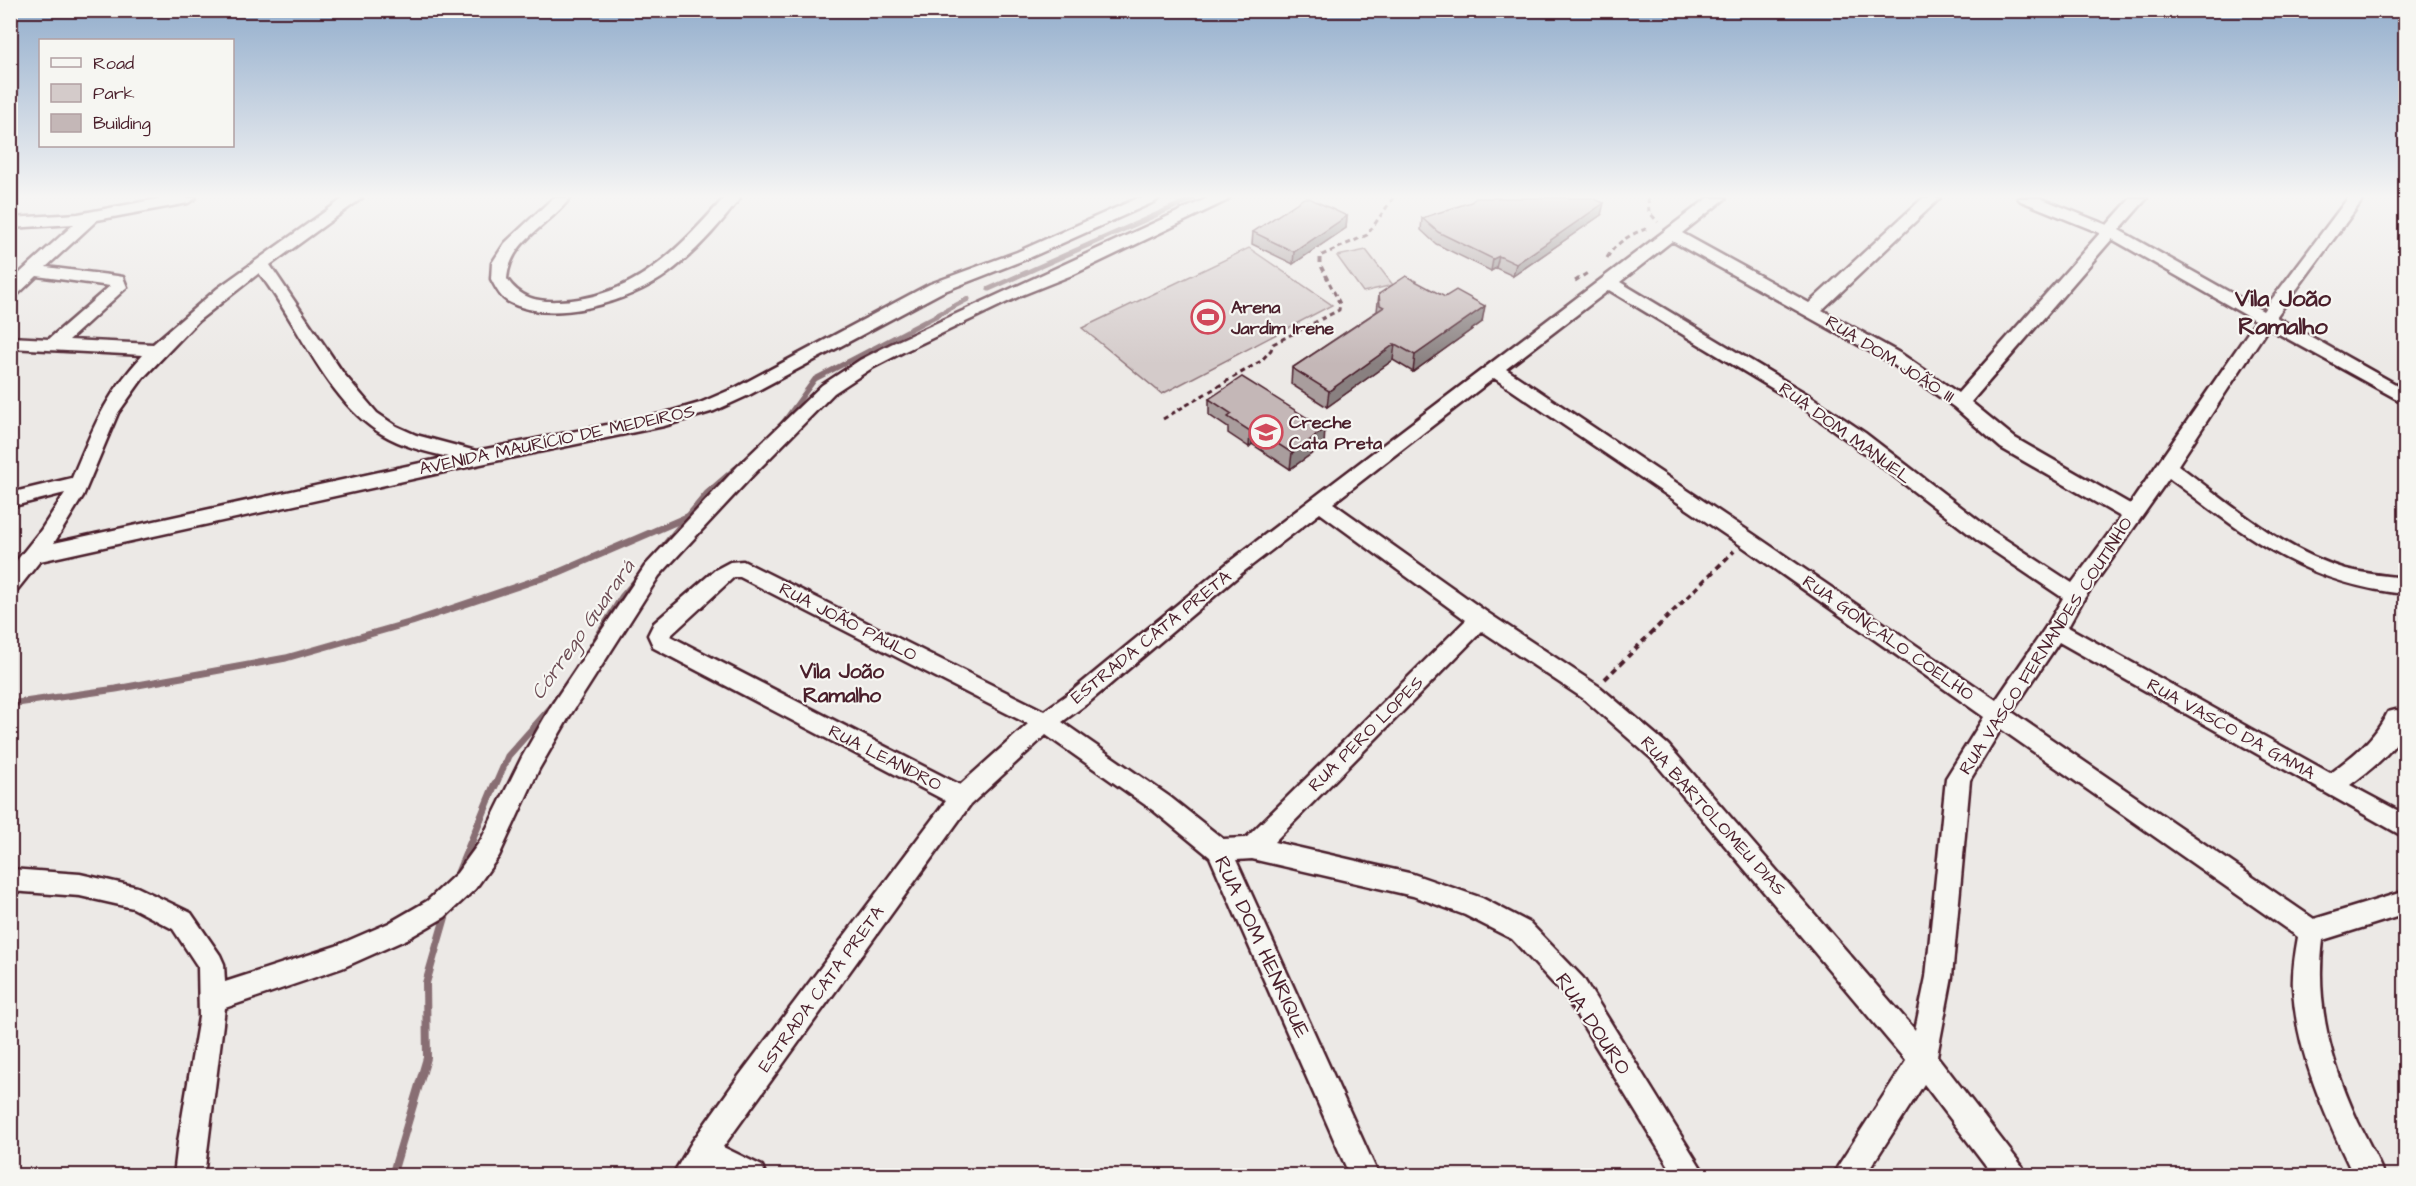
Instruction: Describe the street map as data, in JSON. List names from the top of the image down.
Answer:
{
  "streets": {
    "street": [
      "RUA DOM JOÃO III",
      "RUA DOM MANUEL",
      "AVENIDA MAURÍCIO DE MEDEIROS",
      "RUA JOÃO PAULO",
      "ESTRADA CATA PRETA",
      "RUA GONÇALO COELHO",
      "RUA VASCO FERNANDES COUTINHO",
      "RUA VASCO DA GAMA",
      "RUA PERO LOPES",
      "RUA LEANDRO",
      "RUA BARTOLOMEU DIAS",
      "RUA DOM HENRIQUE",
      "RUA DOURO"
    ]
  },
  "crossings": [
    ["RUA DOM JOÃO III", "RUA VASCO FERNANDES COUTINHO"],
    ["RUA DOM MANUEL", "ESTRADA CATA PRETA"],
    ["RUA DOM MANUEL", "RUA VASCO FERNANDES COUTINHO"],
    ["RUA JOÃO PAULO", "ESTRADA CATA PRETA"],
    ["RUA JOÃO PAULO", "RUA LEANDRO"],
    ["RUA JOÃO PAULO", "RUA DOM HENRIQUE"],
    ["ESTRADA CATA PRETA", "RUA GONÇALO COELHO"],
    ["ESTRADA CATA PRETA", "RUA LEANDRO"],
    ["ESTRADA CATA PRETA", "RUA BARTOLOMEU DIAS"],
    ["ESTRADA CATA PRETA", "RUA DOM HENRIQUE"],
    ["RUA GONÇALO COELHO", "RUA VASCO FERNANDES COUTINHO"],
    ["RUA VASCO FERNANDES COUTINHO", "RUA VASCO DA GAMA"],
    ["RUA VASCO FERNANDES COUTINHO", "RUA BARTOLOMEU DIAS"],
    ["RUA PERO LOPES", "RUA BARTOLOMEU DIAS"],
    ["RUA PERO LOPES", "RUA DOURO"],
    ["RUA DOM HENRIQUE", "RUA DOURO"]
  ],
  "districts": ["Vila João Ramalho", "Vila João Ramalho"],
  "water": ["Córrego Guarará"],
  "places": {
    "sports": ["Arena Jardim Irene"],
    "school or university": ["Creche Cata Preta"]
  },
  "legend": ["Road", "Park", "Building"]
}
